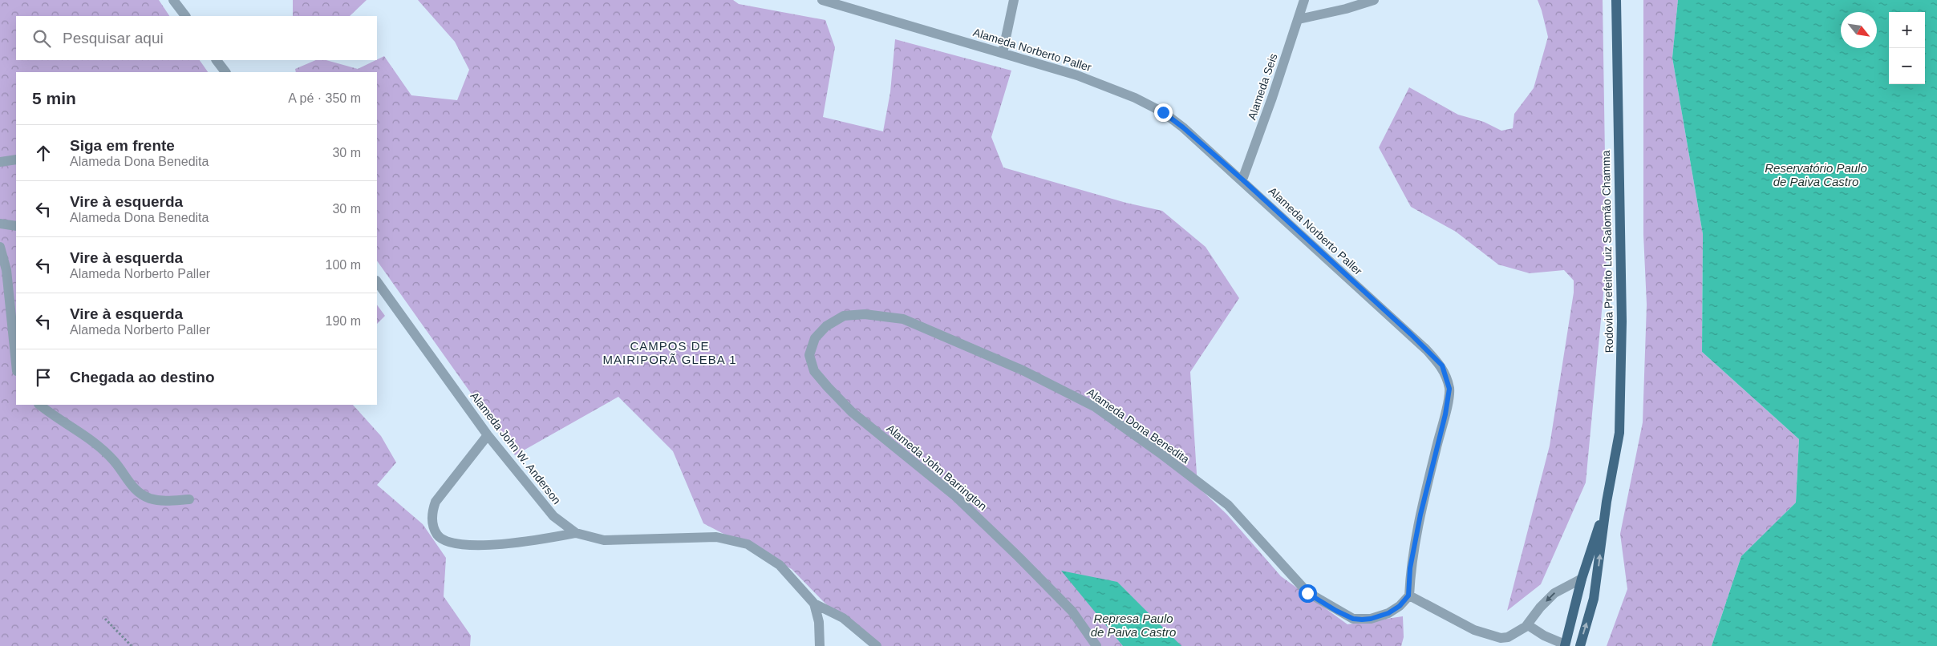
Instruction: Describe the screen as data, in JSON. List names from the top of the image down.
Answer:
{
  "streets": {
    "main road": ["Rodovia Prefeito Luiz Salomão Chamma"],
    "street": [
      "Alameda Norberto Paller",
      "Alameda Seis",
      "Alameda Dona Benedita",
      "Alameda John W. Anderson",
      "Alameda John Barrington"
    ]
  },
  "crossings": [
    ["Alameda Norberto Paller", "Alameda Seis"],
    ["Alameda Norberto Paller", "Alameda Dona Benedita"],
    ["Alameda Dona Benedita", "Alameda John Barrington"]
  ],
  "districts": ["CAMPOS DE MAIRIPORÃ GLEBA 1"],
  "water": ["Reservatório Paulo de Paiva Castro", "Represa Paulo de Paiva Castro"],
  "north": "bottom right",
  "page": {
    "map_buttons": ["+", "−"],
    "search": "Pesquisar aqui",
    "heading": ["5 min", "A pé · 350 m"],
    "list": [
      ["Siga em frente", "Alameda Dona Benedita", "30 m"],
      ["Vire à esquerda", "Alameda Dona Benedita", "30 m"],
      ["Vire à esquerda", "Alameda Norberto Paller", "100 m"],
      ["Vire à esquerda", "Alameda Norberto Paller", "190 m"],
      "Chegada ao destino"
    ]
  }
}
